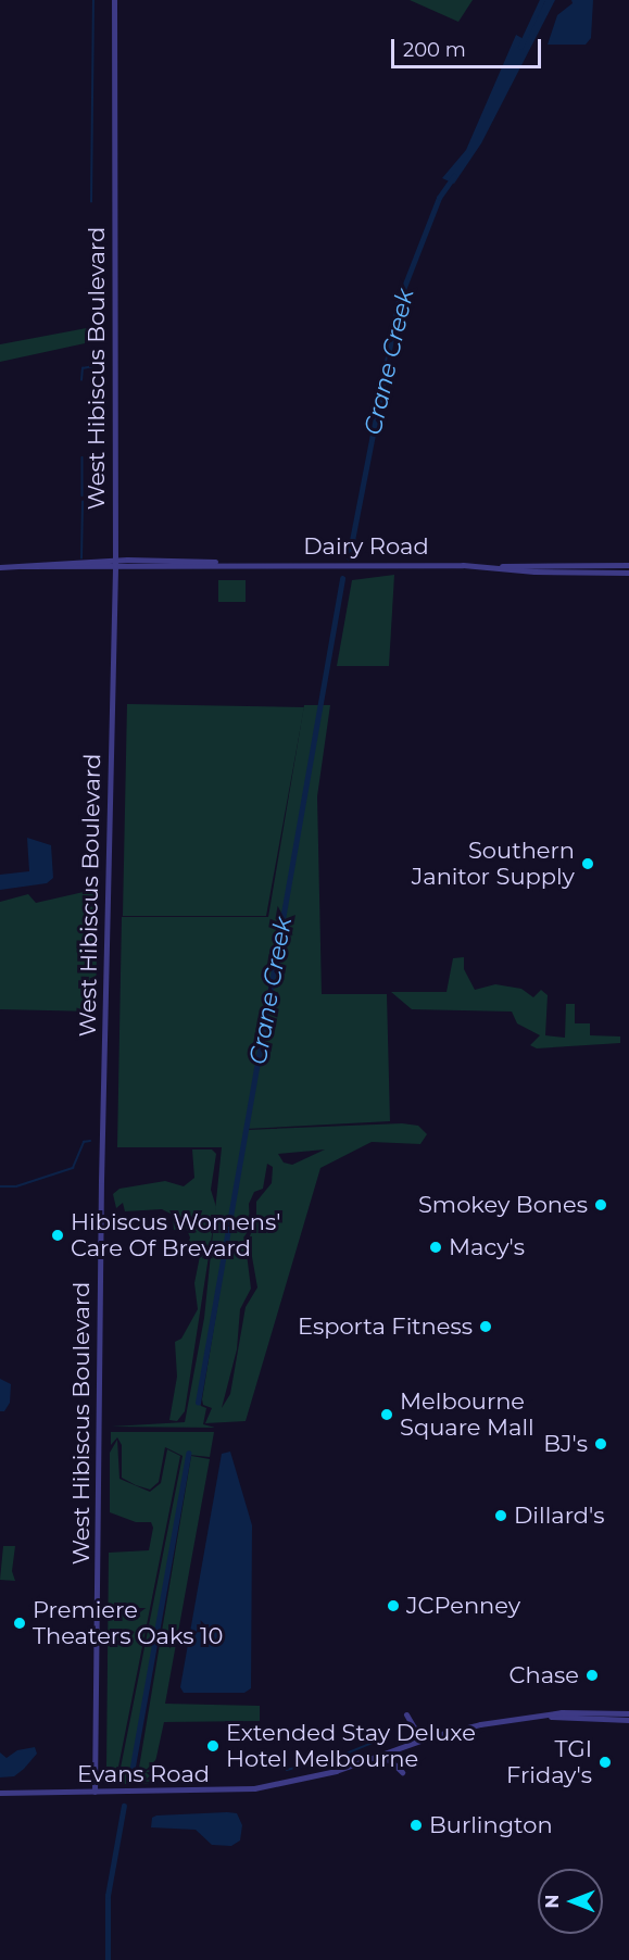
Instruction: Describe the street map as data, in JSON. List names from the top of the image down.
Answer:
{
  "streets": {
    "street": ["West Hibiscus Boulevard", "Dairy Road", "Evans Road"]
  },
  "crossings": [
    ["West Hibiscus Boulevard", "Dairy Road"],
    ["West Hibiscus Boulevard", "Evans Road"]
  ],
  "water": ["Crane Creek"],
  "places": [
    "Southern Janitor Supply",
    "Smokey Bones",
    "Hibiscus Womens' Care Of Brevard",
    "Macy's",
    "Esporta Fitness",
    "Melbourne Square Mall",
    "BJ's",
    "Dillard's",
    "JCPenney",
    "Premiere Theaters Oaks 10",
    "Chase",
    "Extended Stay Deluxe Hotel Melbourne",
    "TGI Friday's",
    "Burlington"
  ],
  "scale_bar": "200 m",
  "north": "left"
}
